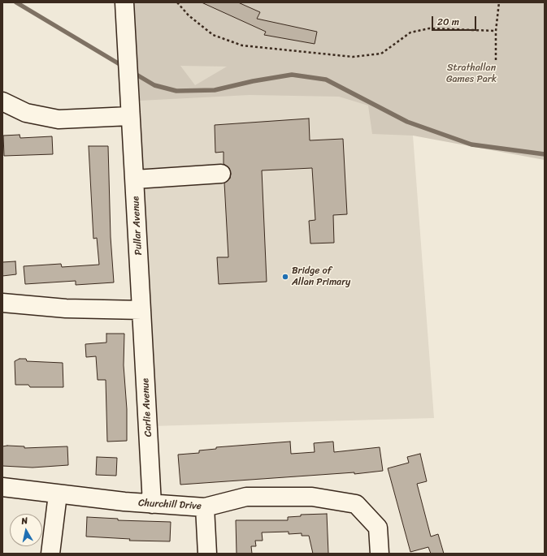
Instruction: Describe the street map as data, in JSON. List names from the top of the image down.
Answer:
{
  "streets": {
    "street": ["Pullar Avenue", "Carlie Avenue", "Churchill Drive"]
  },
  "crossings": [
    ["Pullar Avenue", "Carlie Avenue"],
    ["Carlie Avenue", "Churchill Drive"]
  ],
  "parks": ["Strathallan Games Park"],
  "places": ["Bridge of Allan Primary"],
  "scale_bar": "20 m",
  "north": "top"
}
